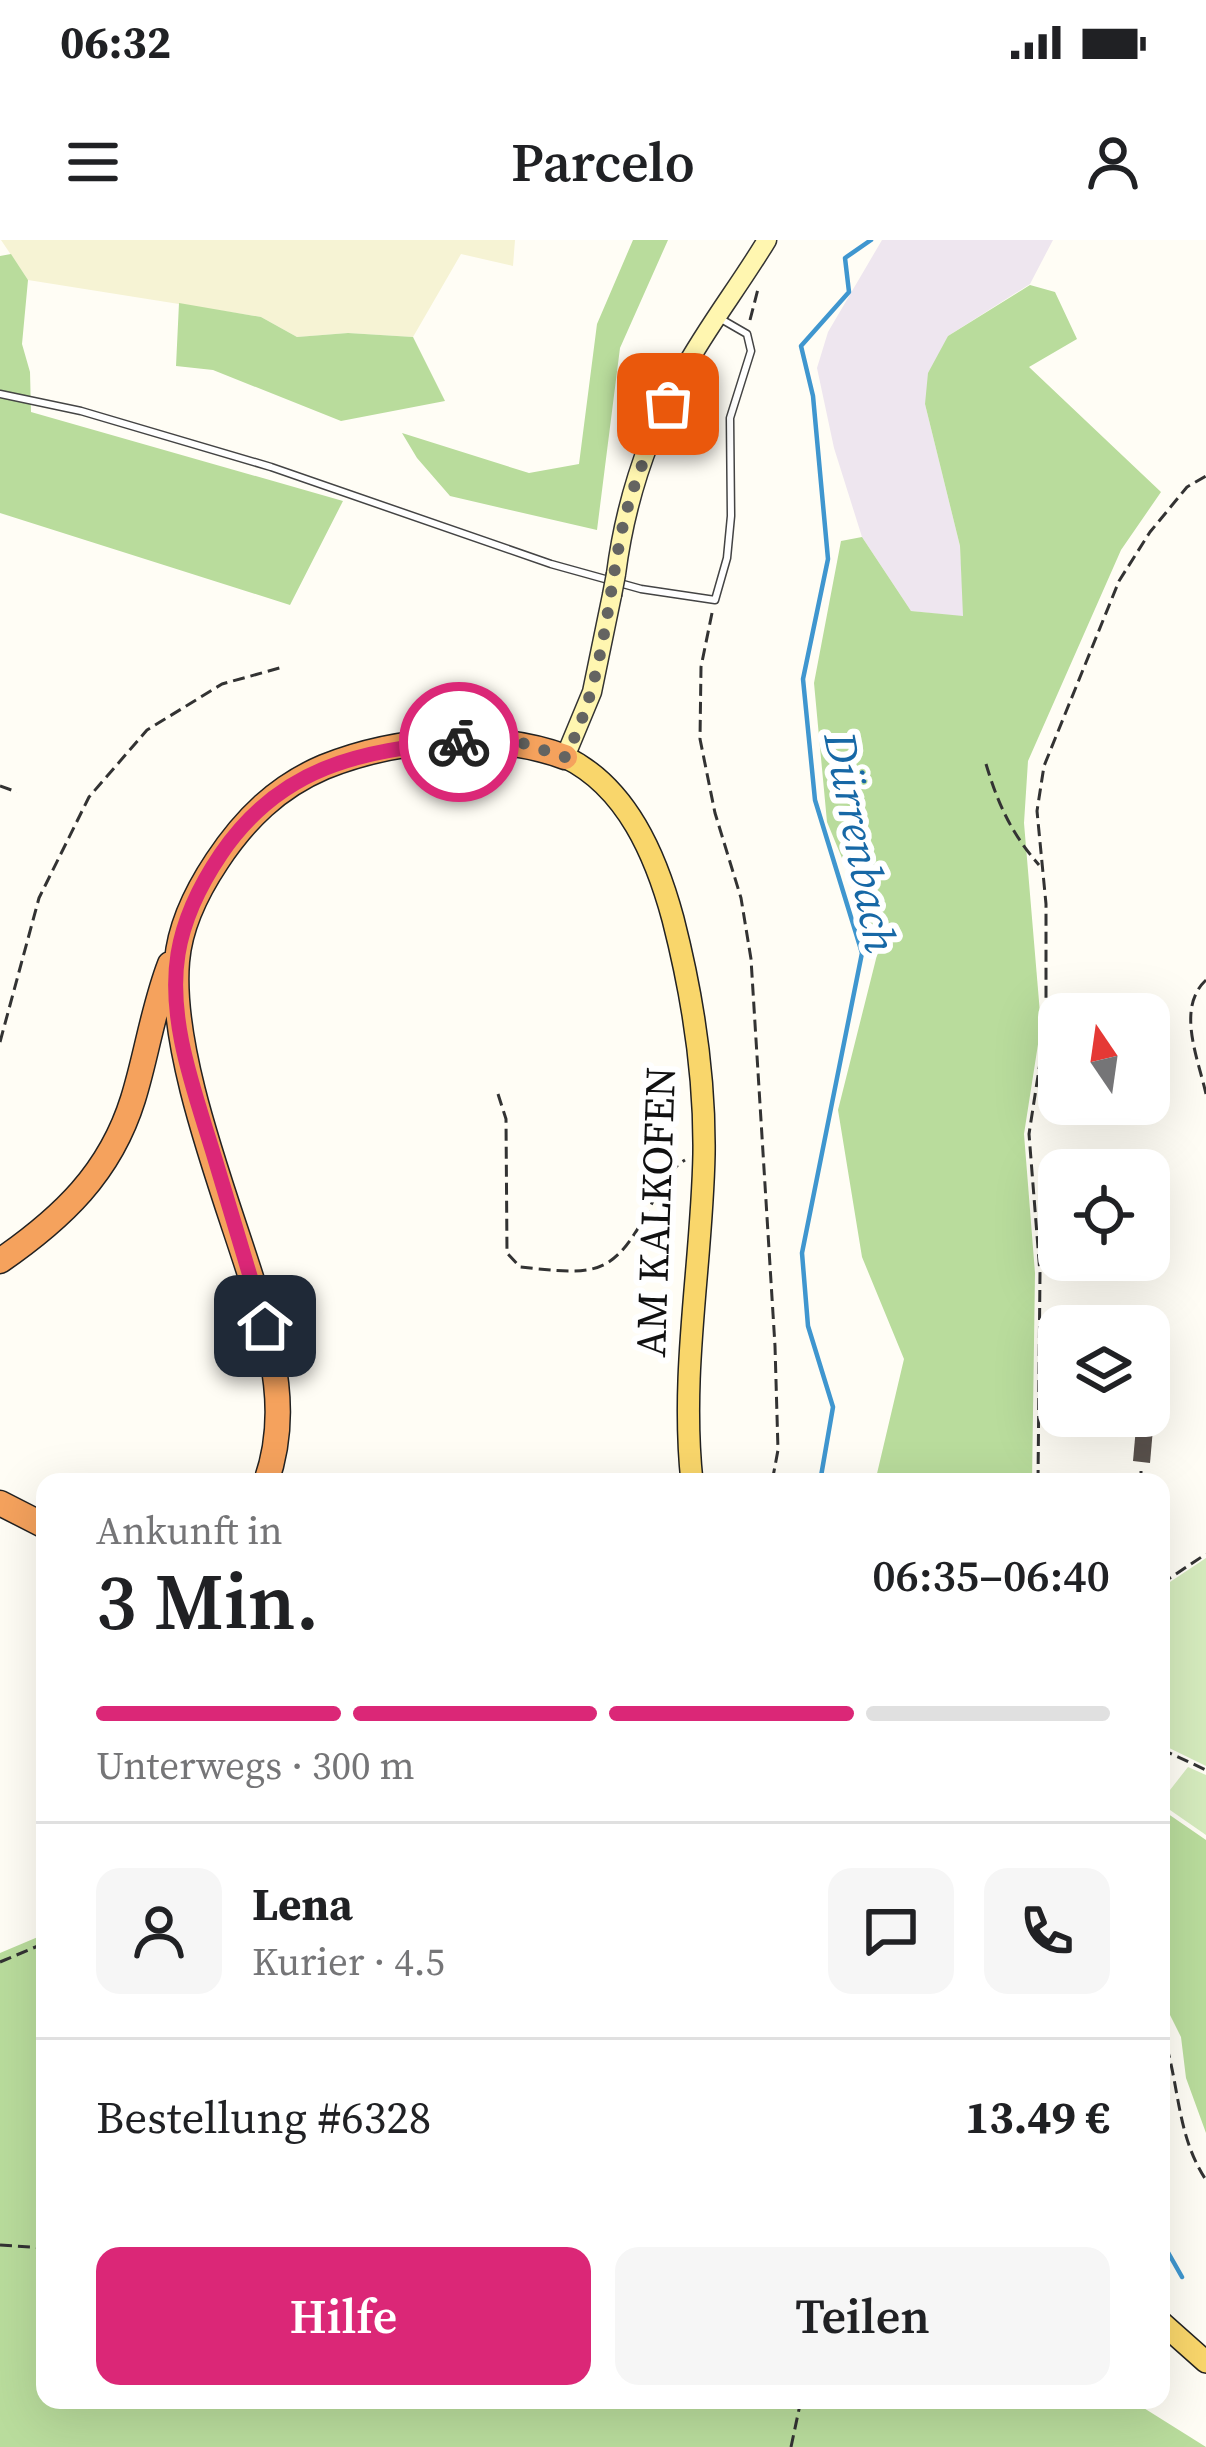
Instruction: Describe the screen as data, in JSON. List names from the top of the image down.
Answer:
{
  "streets": {
    "main road": ["AM KALKOFEN"]
  },
  "water": ["Dürrenbach"],
  "north": "top",
  "page": {
    "status": "06:32",
    "header": "Parcelo",
    "heading": ["3 Min.", "Ankunft in", "06:35–06:40"],
    "panel": [
      "Lena",
      "Kurier · 4.5",
      "Bestellung #6328",
      "13.49 €"
    ],
    "bar": "Unterwegs · 300 m",
    "buttons": ["Hilfe", "Teilen"]
  }
}
